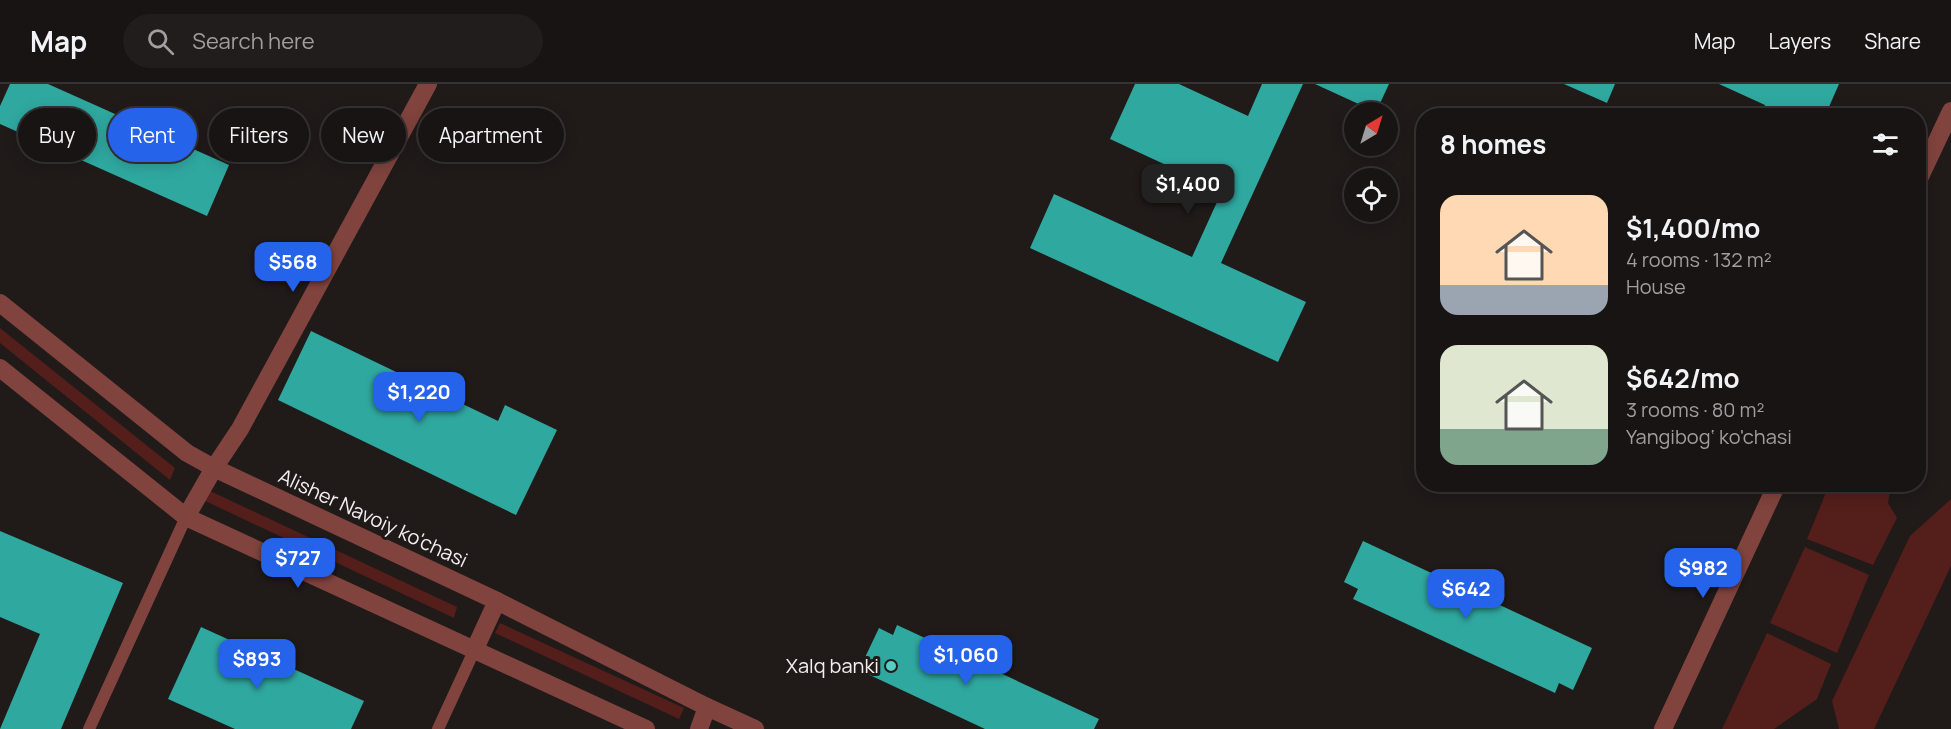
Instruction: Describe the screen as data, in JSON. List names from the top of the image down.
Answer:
{
  "streets": {
    "street": ["Alisher Navoiy ko'chasi"]
  },
  "places": ["Xalq banki"],
  "north": "top right",
  "page": {
    "header": "Map",
    "search": "Search here",
    "nav": ["Map", "Layers", "Share"],
    "chip": [
      "Buy",
      "Rent",
      "Filters",
      "New",
      "Apartment"
    ],
    "heading": "8 homes",
    "price": [
      "$1,400",
      "$568",
      "$1,220",
      "$727",
      "$982",
      "$642",
      "$1,060",
      "$893"
    ],
    "list": [
      {
        "name": "$1,400/mo",
        "note": "4 rooms · 132 m² · House"
      },
      {
        "name": "$642/mo",
        "note": "3 rooms · 80 m² · Yangibog‘ ko'chasi"
      }
    ]
  }
}
